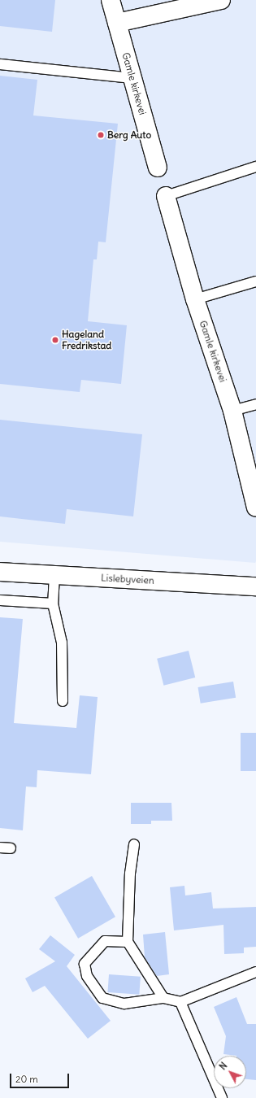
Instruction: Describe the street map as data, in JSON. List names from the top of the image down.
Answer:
{
  "streets": {
    "street": ["Gamle kirkevei", "Lislebyveien"]
  },
  "places": ["Berg Auto", "Hageland Fredrikstad"],
  "scale_bar": "20 m",
  "north": "top left"
}
